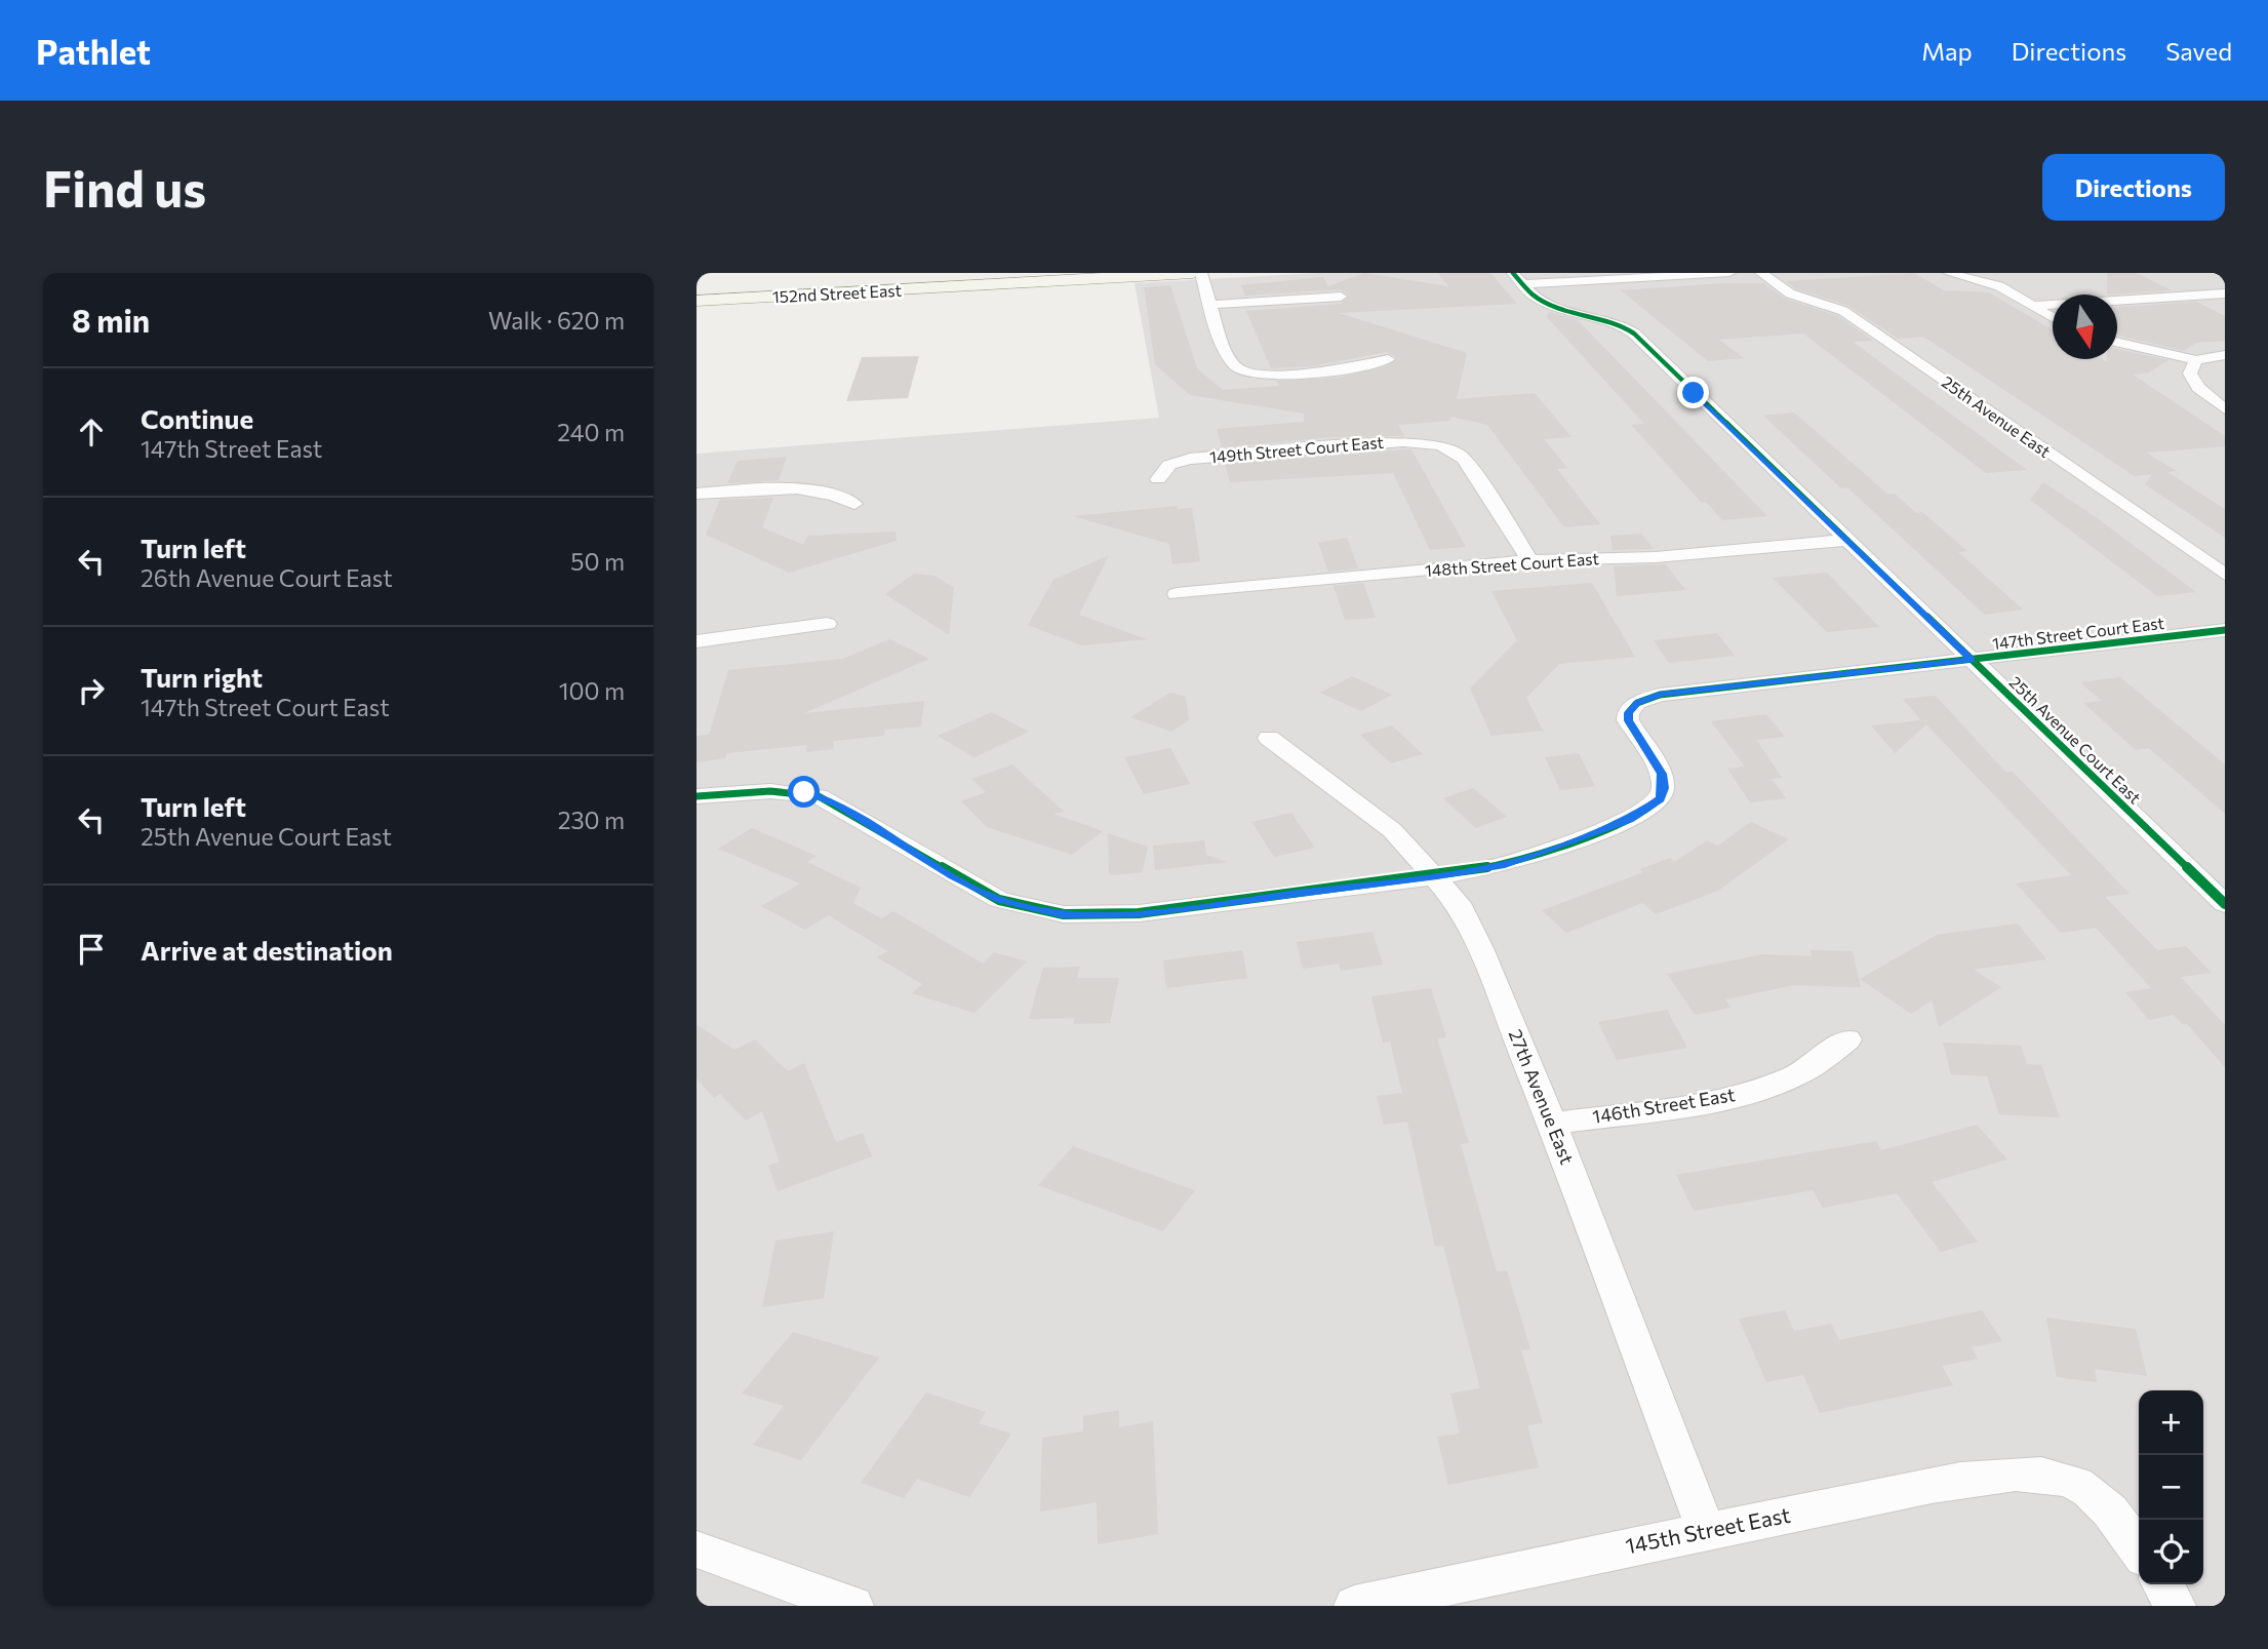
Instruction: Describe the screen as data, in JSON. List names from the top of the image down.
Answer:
{
  "streets": {
    "main road": ["152nd Street East"],
    "street": [
      "25th Avenue East",
      "149th Street Court East",
      "148th Street Court East",
      "147th Street Court East",
      "25th Avenue Court East",
      "27th Avenue East",
      "146th Street East",
      "145th Street East"
    ]
  },
  "crossings": [
    ["149th Street Court East", "148th Street Court East"],
    ["148th Street Court East", "25th Avenue Court East"],
    ["147th Street Court East", "25th Avenue Court East"],
    ["147th Street Court East", "27th Avenue East"],
    ["27th Avenue East", "146th Street East"],
    ["27th Avenue East", "145th Street East"]
  ],
  "north": "bottom",
  "page": {
    "header": "Pathlet",
    "nav": ["Map", "Directions", "Saved"],
    "buttons": "Directions",
    "title": "Find us",
    "heading": ["8 min", "Walk · 620 m"],
    "list": [
      ["Continue", "147th Street East", "240 m"],
      ["Turn left", "26th Avenue Court East", "50 m"],
      ["Turn right", "147th Street Court East", "100 m"],
      ["Turn left", "25th Avenue Court East", "230 m"],
      "Arrive at destination"
    ],
    "map_buttons": ["+", "−"]
  }
}
